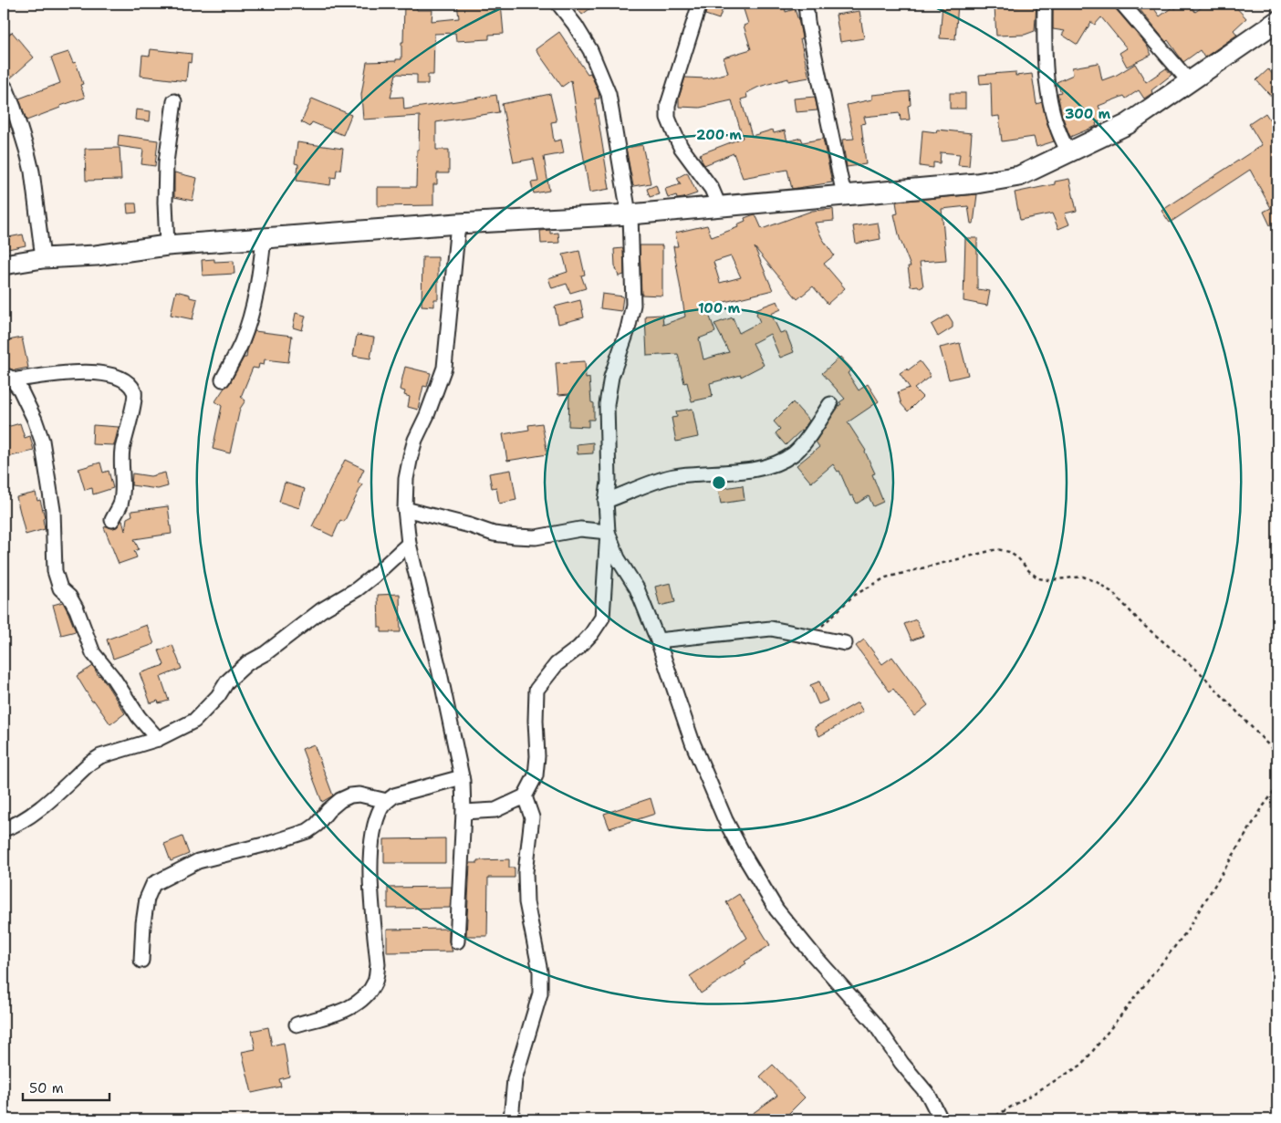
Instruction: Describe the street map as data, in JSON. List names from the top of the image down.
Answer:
{
  "scale_bar": "50 m",
  "rings": ["300 m", "200 m", "100 m"]
}
